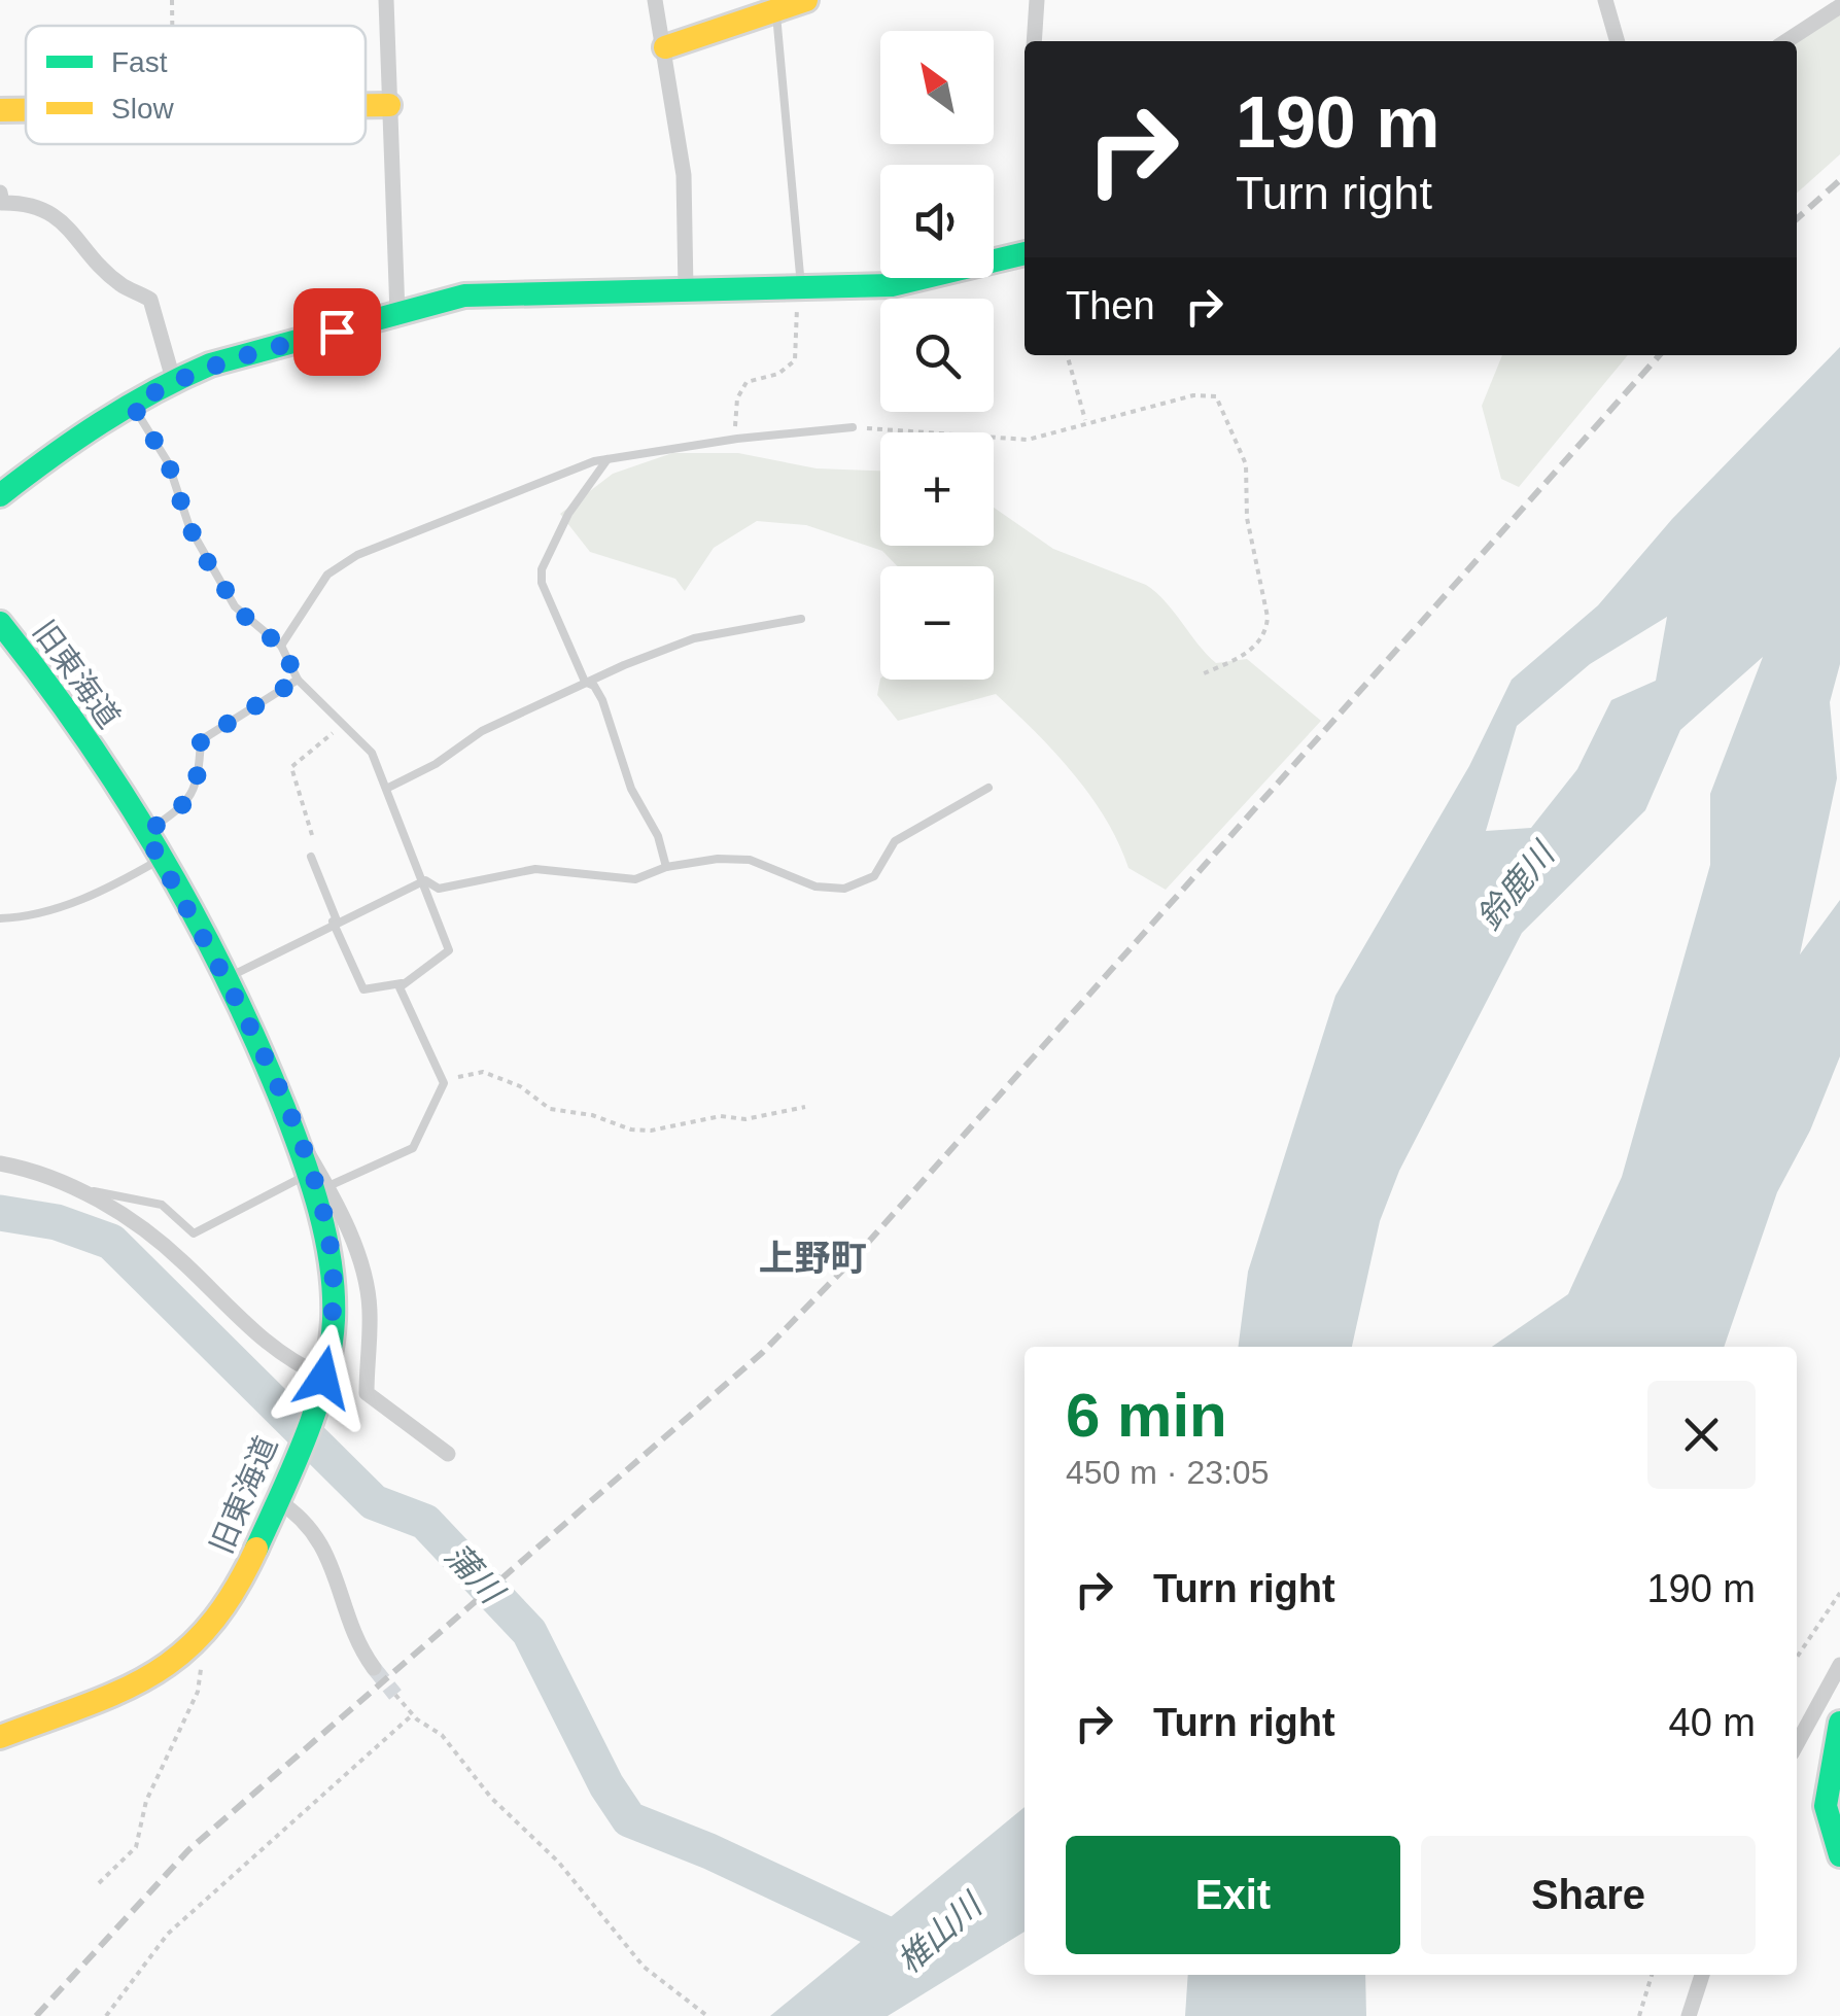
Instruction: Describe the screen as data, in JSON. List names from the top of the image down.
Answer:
{
  "streets": {
    "street": ["旧東海道"]
  },
  "districts": ["上野町"],
  "water": ["鈴鹿川", "蒲川", "椎山川"],
  "legend": ["Fast", "Slow"],
  "north": "top left",
  "page": {
    "map_buttons": ["+", "−"],
    "turn": ["190 m", "Turn right"],
    "then": "Then",
    "heading": ["6 min", "450 m · 23:05"],
    "list": [
      {
        "name": "Turn right",
        "value": "190 m"
      },
      {
        "name": "Turn right",
        "value": "40 m"
      }
    ],
    "buttons": ["Exit", "Share"]
  }
}
